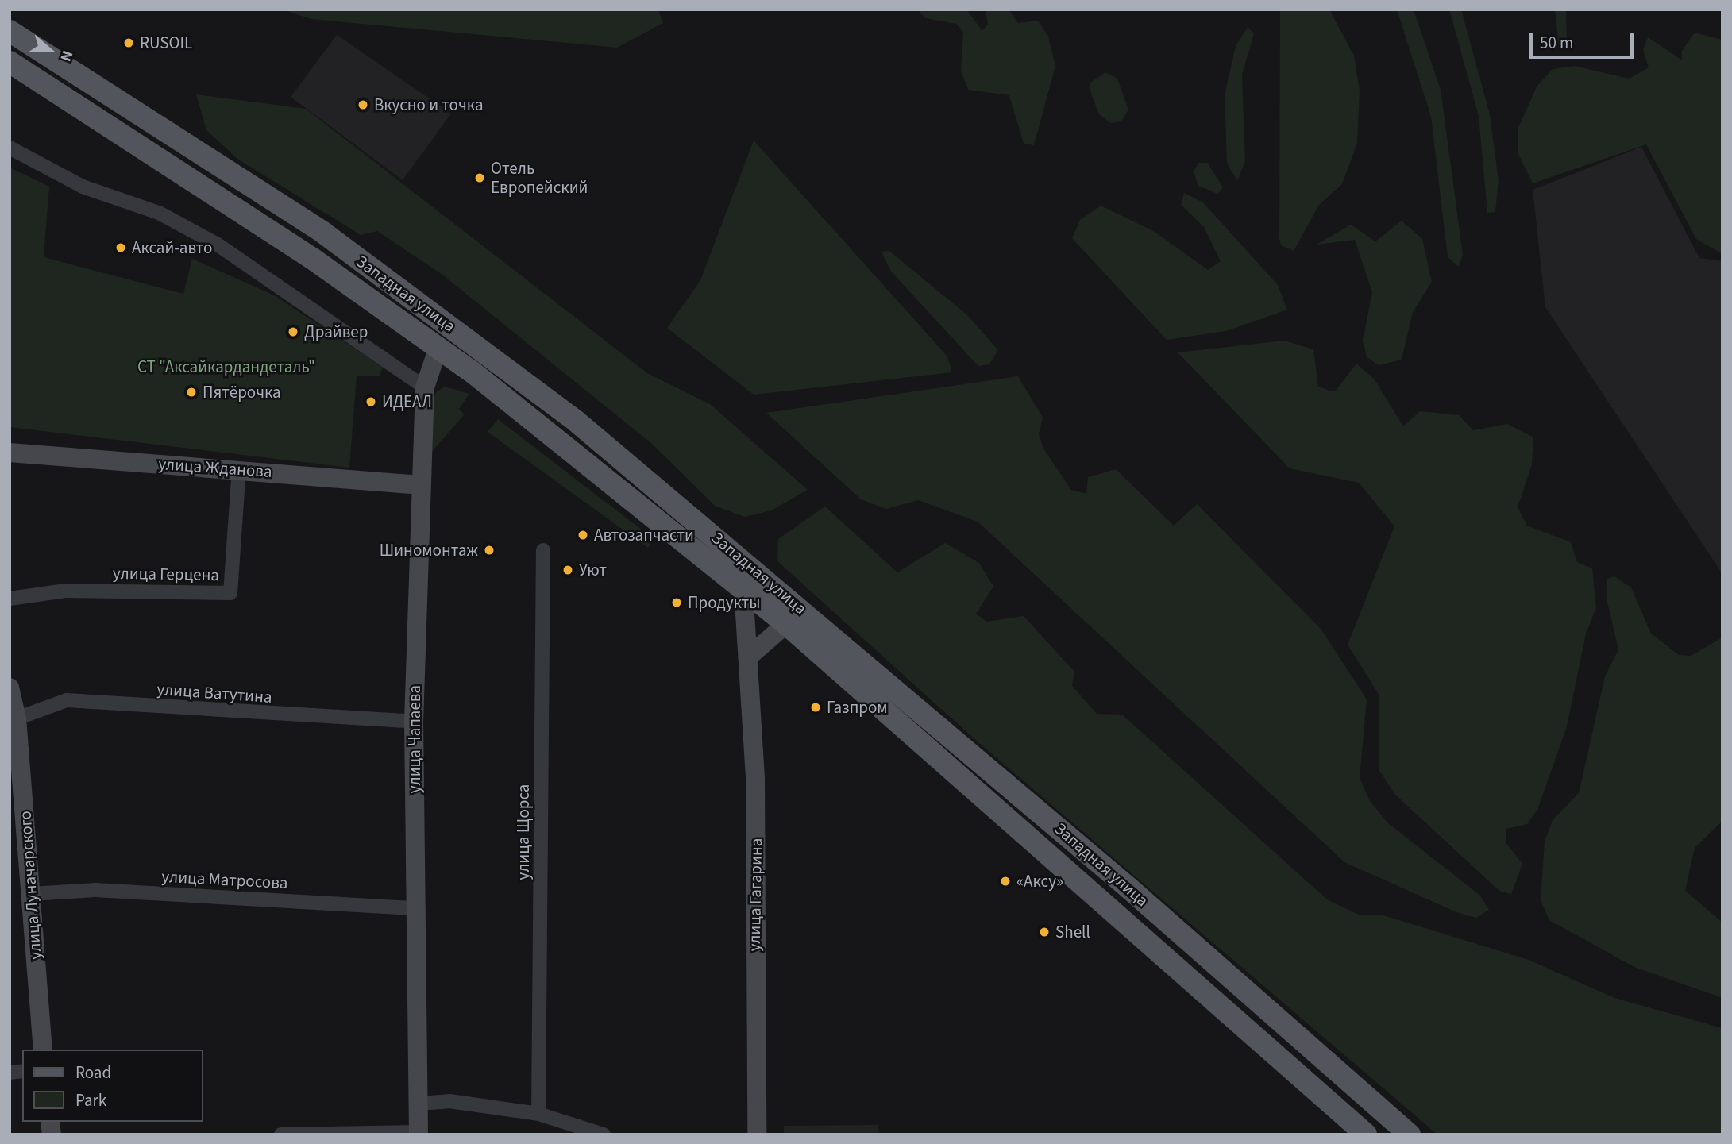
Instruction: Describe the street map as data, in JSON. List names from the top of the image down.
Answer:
{
  "streets": {
    "main road": [
      "Западная улица",
      "улица Жданова",
      "улица Чапаева",
      "улица Луначарского",
      "улица Гагарина"
    ],
    "street": [
      "улица Герцена",
      "улица Ватутина",
      "улица Щорса",
      "улица Матросова"
    ]
  },
  "crossings": [
    ["Западная улица", "улица Чапаева"],
    ["Западная улица", "улица Гагарина"],
    ["улица Жданова", "улица Герцена"],
    ["улица Жданова", "улица Чапаева"],
    ["улица Ватутина", "улица Чапаева"],
    ["улица Ватутина", "улица Луначарского"],
    ["улица Чапаева", "улица Матросова"],
    ["улица Матросова", "улица Луначарского"]
  ],
  "parks": ["СТ \"Аксайкардандеталь\""],
  "places": [
    "RUSOIL",
    "Вкусно и точка",
    "Отель Европейский",
    "Аксай-авто",
    "Драйвер",
    "Пятёрочка",
    "ИДЕАЛ",
    "Автозапчасти",
    "Шиномонтаж",
    "Уют",
    "Продукты",
    "Газпром",
    "«Аксу»",
    "Shell"
  ],
  "legend": ["Road", "Park"],
  "scale_bar": "50 m",
  "north": "right"
}
